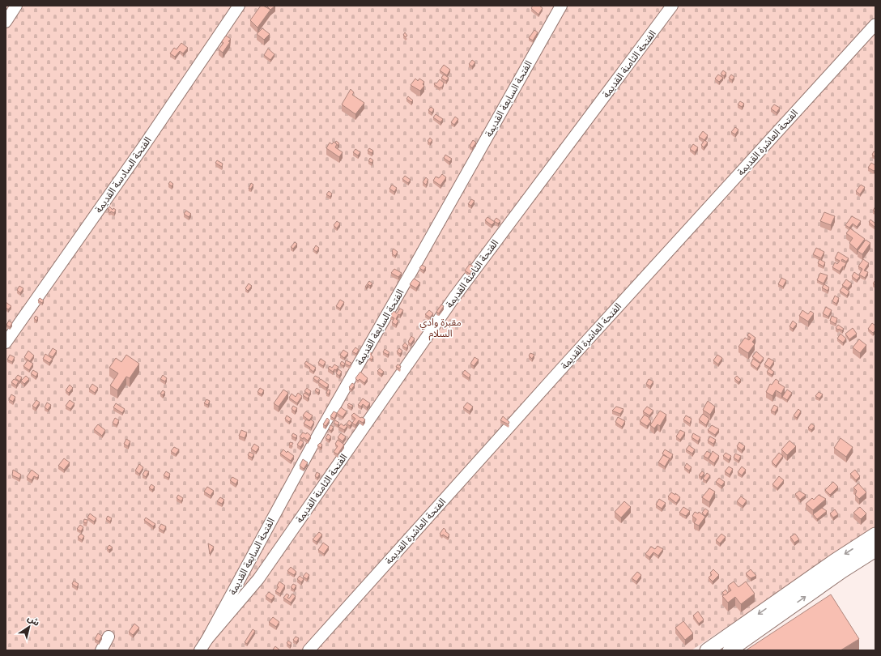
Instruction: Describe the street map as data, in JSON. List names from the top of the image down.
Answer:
{
  "streets": {
    "street": [
      "الفتحة الثامنة القديمة",
      "الفتحة السابعة القديمة",
      "الفتحة العاشرة القديمة",
      "الفتحة السادسة القديمة"
    ]
  },
  "crossings": [
    ["الفتحة الثامنة القديمة", "الفتحة السابعة القديمة"]
  ],
  "parks": ["مقبرة وادي السلام"],
  "north": "top right"
}
